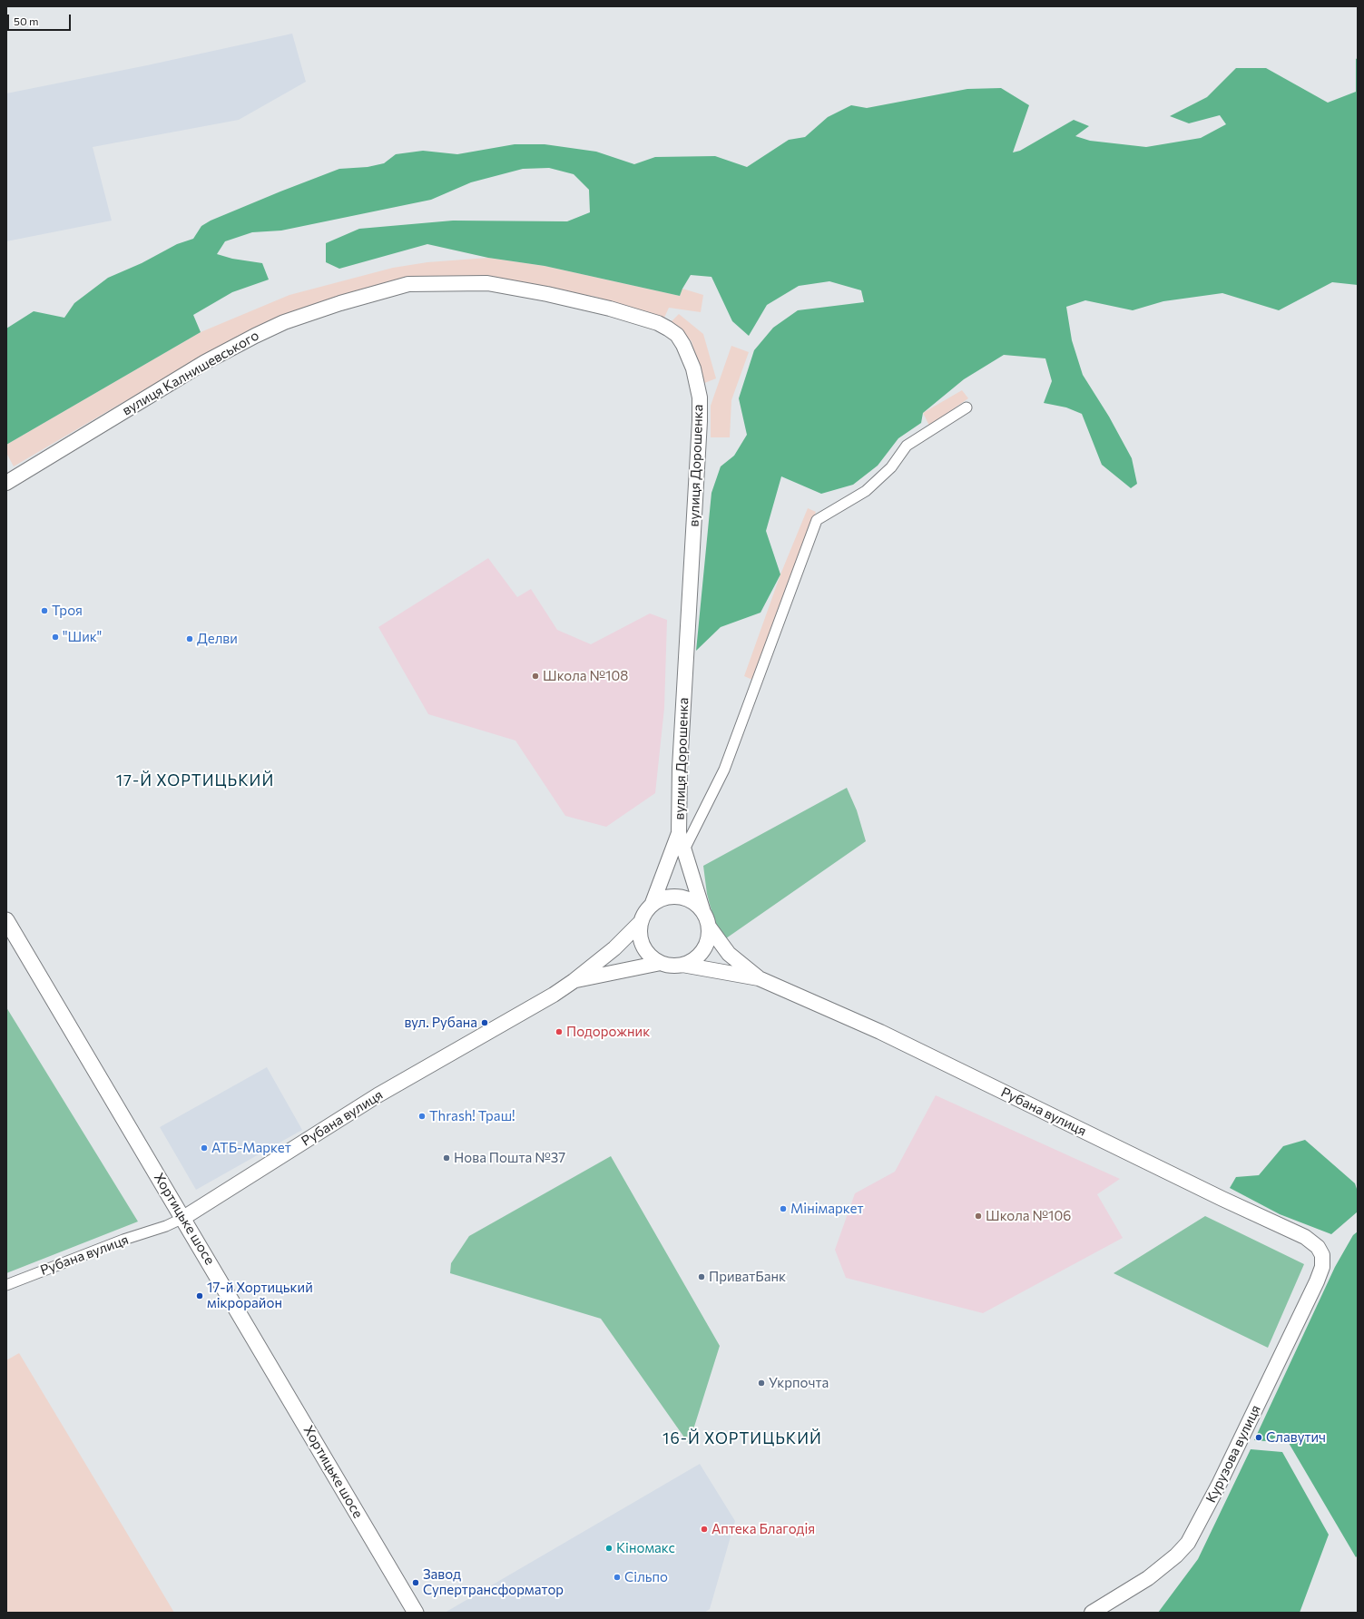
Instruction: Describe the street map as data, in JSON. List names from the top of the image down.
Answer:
{
  "streets": {
    "main road": ["Хортицьке шосе"],
    "street": [
      "вулиця Калнишевського",
      "вулиця Дорошенка",
      "Рубана вулиця",
      "Курузова вулиця"
    ]
  },
  "crossings": [
    ["вулиця Калнишевського", "вулиця Дорошенка"],
    ["вулиця Дорошенка", "Рубана вулиця"],
    ["Рубана вулиця", "Хортицьке шосе"],
    ["Рубана вулиця", "Курузова вулиця"]
  ],
  "districts": ["17-Й ХОРТИЦЬКИЙ", "16-Й ХОРТИЦЬКИЙ"],
  "places": [
    "Троя",
    "\"Шик\"",
    "Делви",
    "Школа №108",
    "вул. Рубана",
    "Подорожник",
    "Thrash! Траш!",
    "АТБ-Маркет",
    "Нова Пошта №37",
    "Мiнiмаркет",
    "Школа №106",
    "ПриватБанк",
    "17-й Хортицький мікрорайон",
    "Укрпочта",
    "Славутич",
    "Аптека Благодiя",
    "Кіномакс",
    "Сільпо",
    "Завод Супертрансформатор"
  ],
  "scale_bar": "50 m"
}
